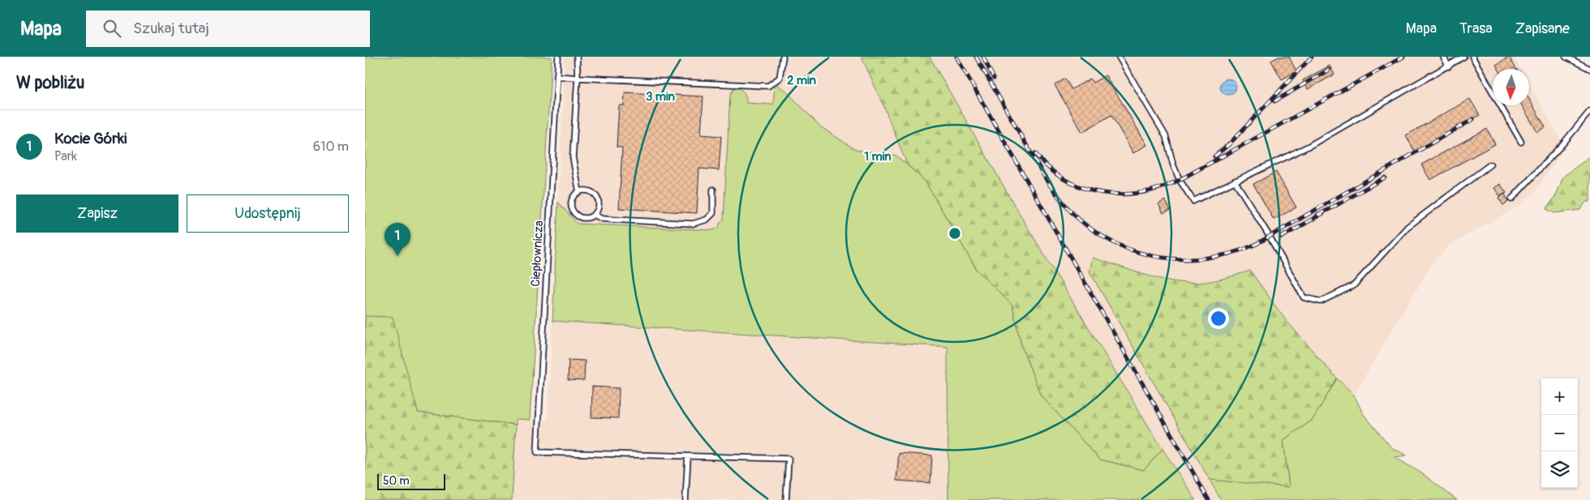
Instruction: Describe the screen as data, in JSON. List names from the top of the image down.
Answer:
{
  "streets": {
    "lane": ["Ciepłownicza"]
  },
  "scale_bar": "50 m",
  "north": "bottom",
  "page": {
    "header": "Mapa",
    "search": "Szukaj tutaj",
    "nav": ["Mapa", "Trasa", "Zapisane"],
    "heading": "W pobliżu",
    "list": [
      {
        "mark": "1",
        "name": "Kocie Górki",
        "note": "Park",
        "value": "610 m"
      }
    ],
    "buttons": ["Zapisz", "Udostępnij"],
    "pins": "1",
    "map_buttons": ["+", "−"],
    "scale": "50 m"
  },
  "rings": ["2 min", "3 min", "1 min"]
}
